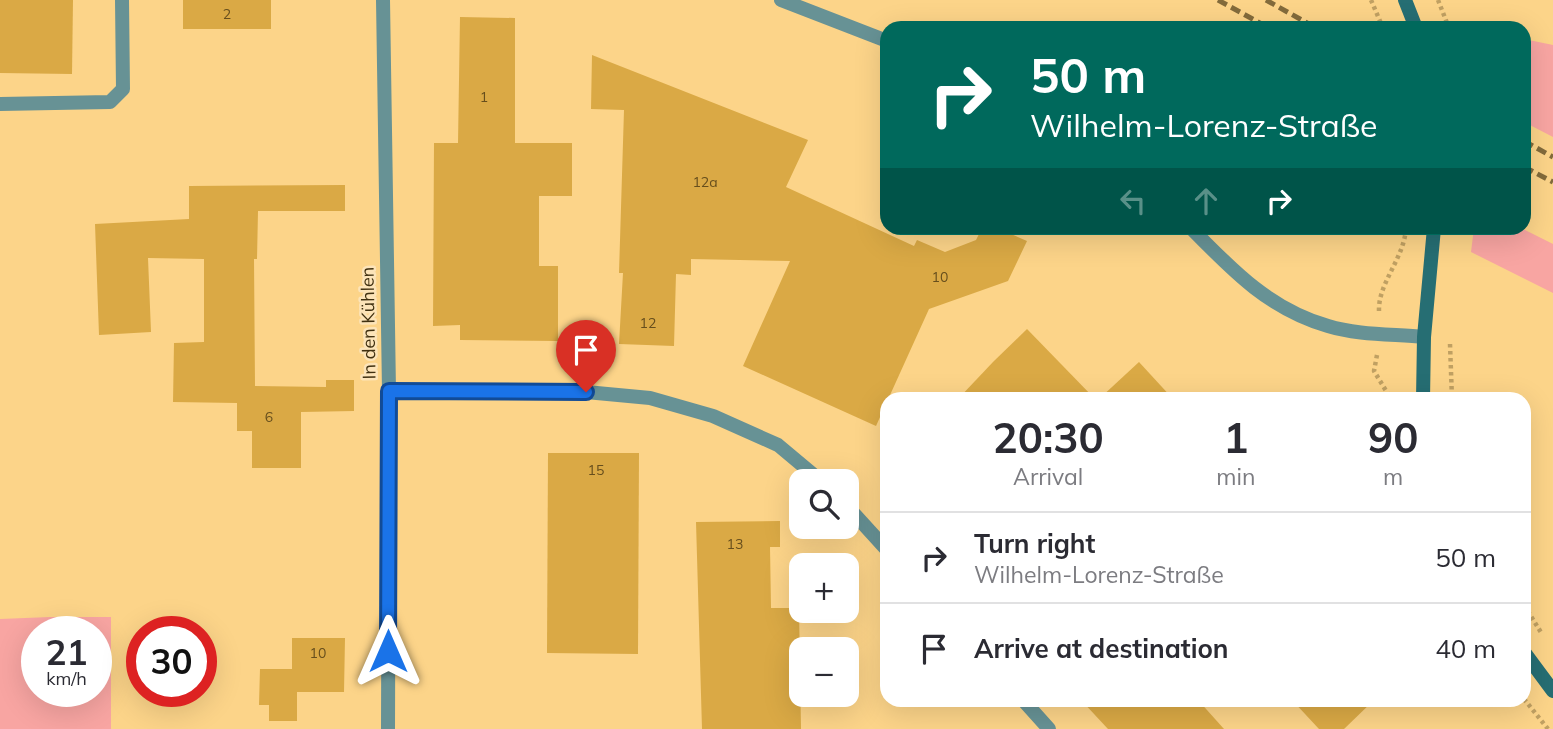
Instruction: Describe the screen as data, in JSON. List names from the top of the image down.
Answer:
{
  "streets": {
    "street": ["In den Kühlen"]
  },
  "house_numbers": [
    "2",
    "1",
    "12a",
    "10",
    "12",
    "6",
    "15",
    "13",
    "10"
  ],
  "page": {
    "turn": ["50 m", "Wilhelm-Lorenz-Straße"],
    "eta": [
      "20:30",
      "Arrival",
      "1",
      "min",
      "90",
      "m"
    ],
    "map_buttons": ["+", "−"],
    "list": [
      {
        "name": "Turn right",
        "note": "Wilhelm-Lorenz-Straße",
        "value": "50 m"
      },
      {
        "name": "Arrive at destination",
        "value": "40 m"
      }
    ],
    "speed": "21 km/h",
    "limit": "30"
  }
}
